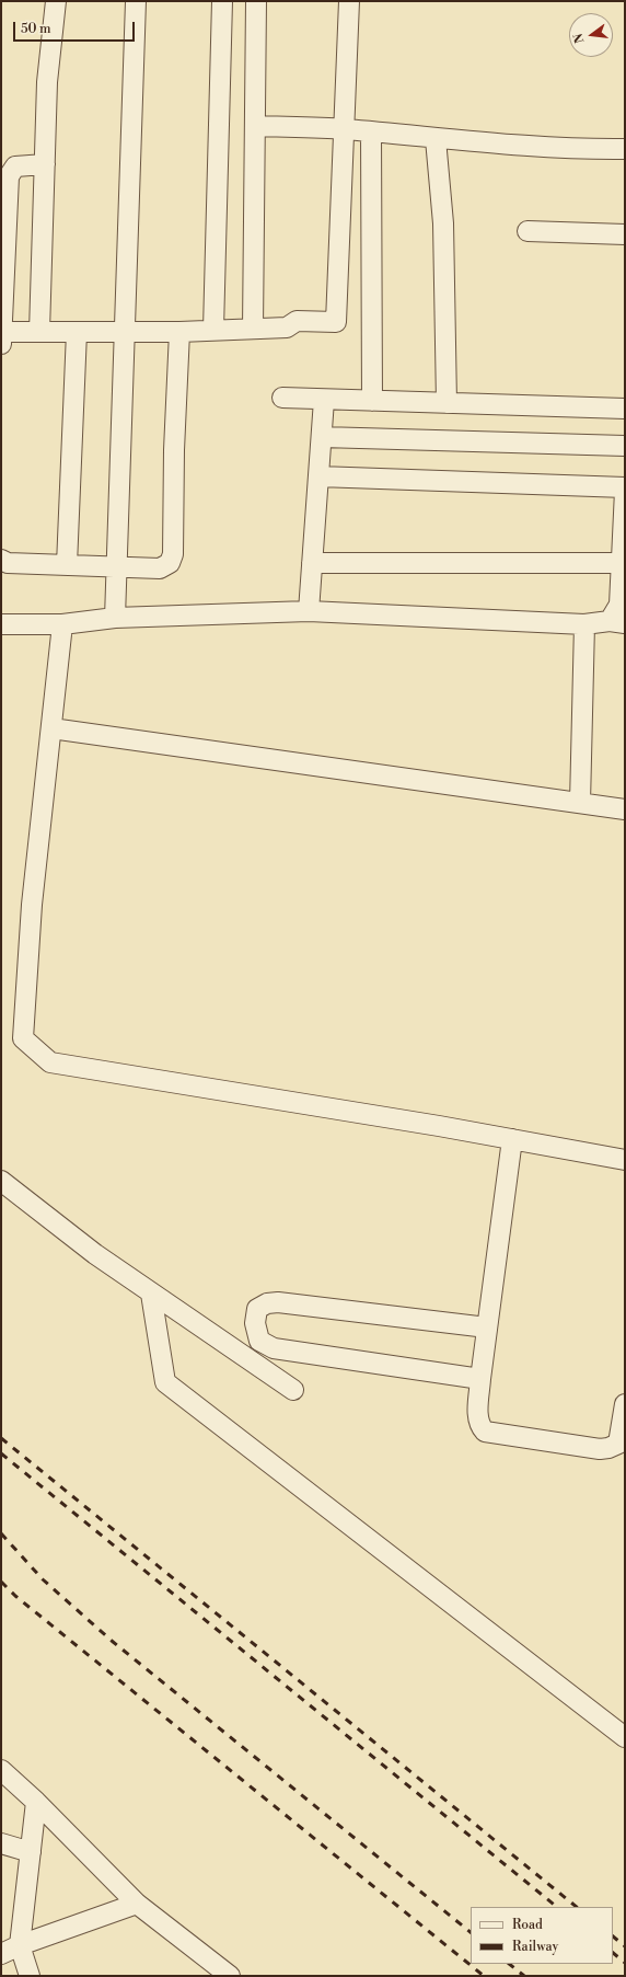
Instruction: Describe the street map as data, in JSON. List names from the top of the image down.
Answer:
{
  "legend": ["Road", "Railway"],
  "scale_bar": "50 m",
  "north": "left"
}
